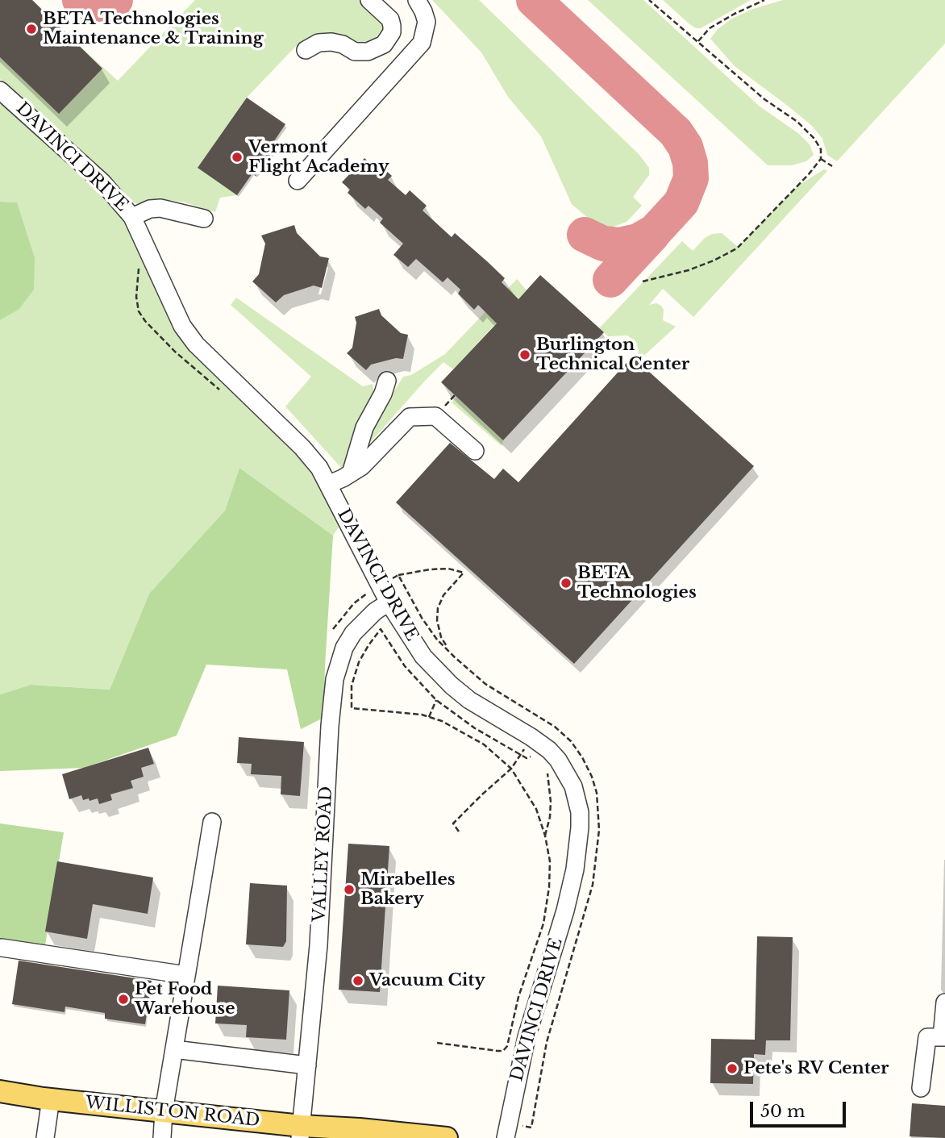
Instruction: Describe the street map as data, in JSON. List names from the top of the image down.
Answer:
{
  "streets": {
    "main road": ["WILLISTON ROAD"],
    "street": ["DAVINCI DRIVE", "VALLEY ROAD"]
  },
  "crossings": [
    ["DAVINCI DRIVE", "VALLEY ROAD"],
    ["VALLEY ROAD", "WILLISTON ROAD"]
  ],
  "places": [
    "BETA Technologies Maintenance & Training",
    "Vermont Flight Academy",
    "Burlington Technical Center",
    "BETA Technologies",
    "Mirabelles Bakery",
    "Vacuum City",
    "Pet Food Warehouse",
    "Pete's RV Center"
  ],
  "scale_bar": "50 m"
}
